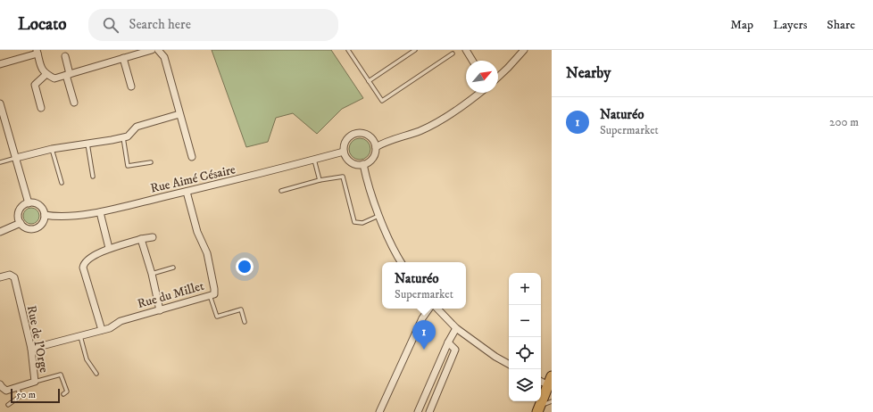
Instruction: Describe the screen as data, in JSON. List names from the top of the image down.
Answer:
{
  "streets": {
    "street": ["Rue Aimé Césaire", "Rue du Millet", "Rue de l'Orge"]
  },
  "crossings": [
    ["Rue Aimé Césaire", "Rue du Millet"],
    ["Rue du Millet", "Rue de l'Orge"]
  ],
  "scale_bar": "50 m",
  "north": "top right",
  "page": {
    "header": "Locato",
    "search": "Search here",
    "nav": ["Map", "Layers", "Share"],
    "heading": "Nearby",
    "list": [
      {
        "mark": "1",
        "name": "Naturéo",
        "note": "Supermarket",
        "value": "200 m"
      }
    ],
    "popup": ["Naturéo", "Supermarket"],
    "map_buttons": ["+", "−"],
    "pins": "1",
    "scale": "50 m"
  }
}
